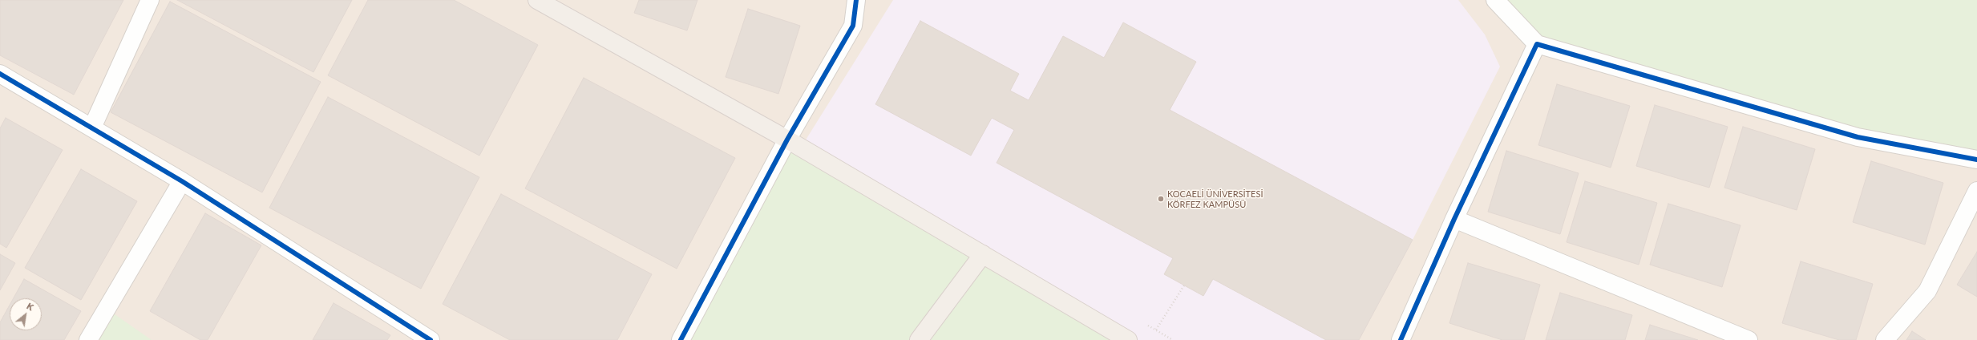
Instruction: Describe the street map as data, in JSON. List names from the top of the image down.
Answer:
{
  "places": ["KOCAELİ ÜNİVERSİTESİ KÖRFEZ KAMPÜSÜ"],
  "north": "top right"
}
